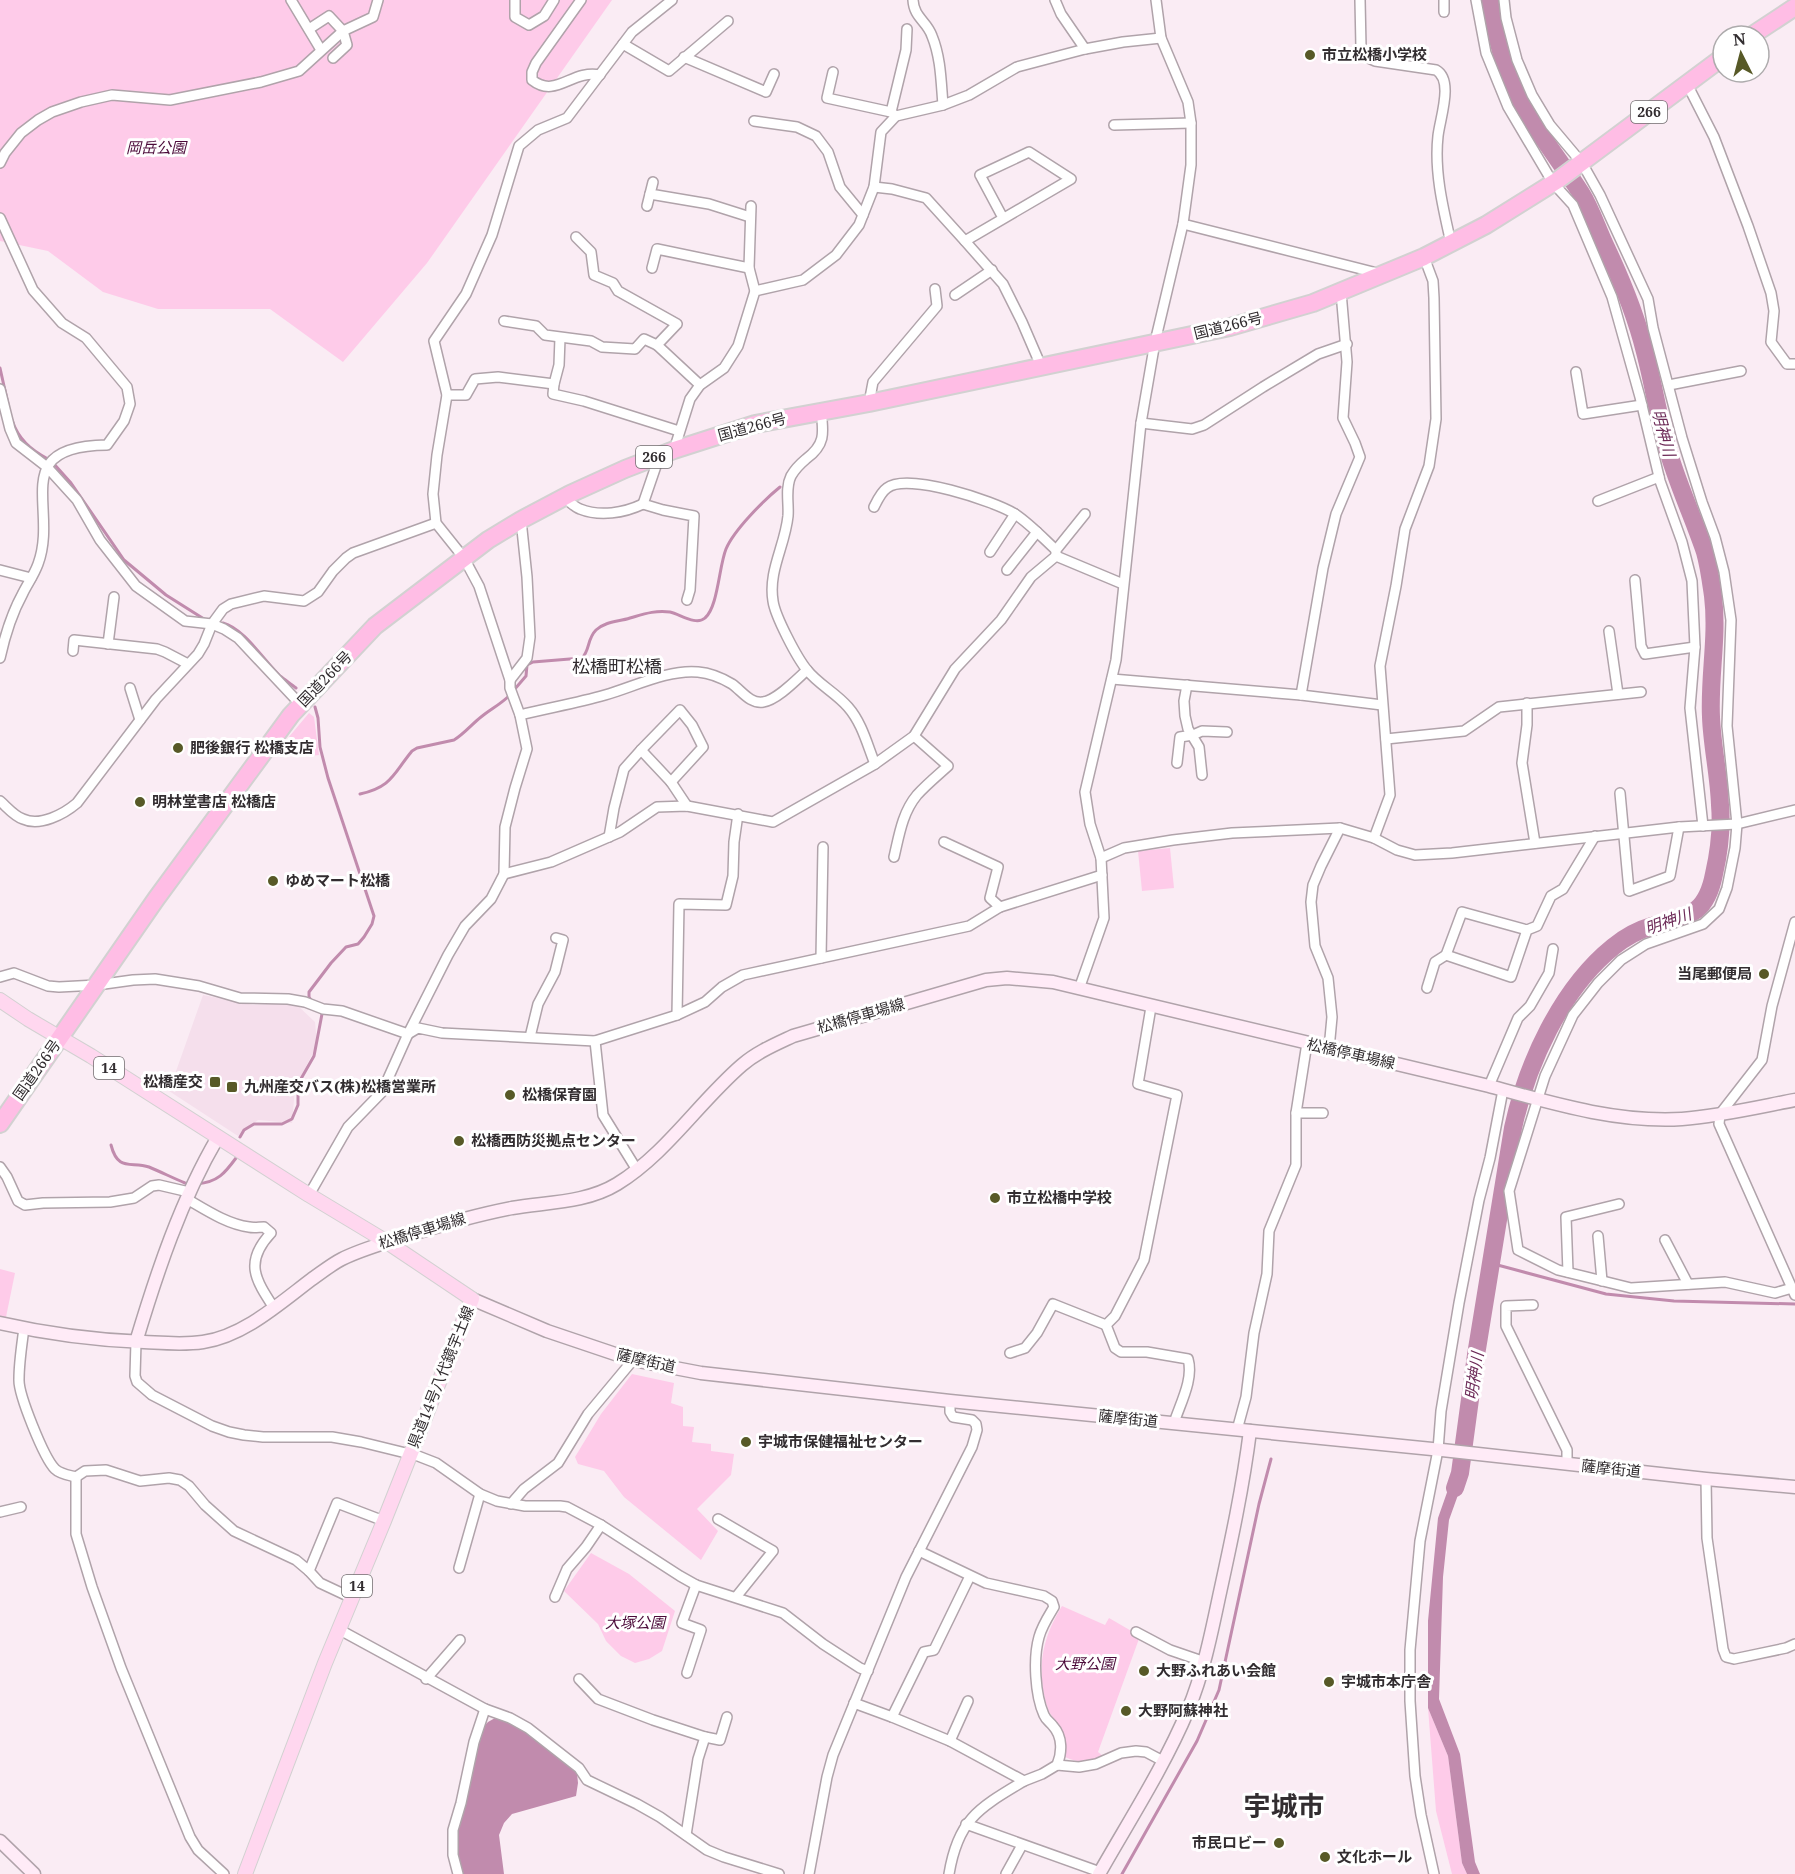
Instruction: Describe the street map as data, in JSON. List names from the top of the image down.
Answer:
{
  "streets": {
    "highway": ["266", "国道266号"],
    "main road": ["14", "県道14号八代鏡宇土線"],
    "street": ["松橋停車場線", "薩摩街道"]
  },
  "crossings": [
    ["国道266号", "県道14号八代鏡宇土線"],
    ["松橋停車場線", "県道14号八代鏡宇土線"],
    ["薩摩街道", "県道14号八代鏡宇土線"]
  ],
  "districts": ["松橋町松橋", "宇城市"],
  "water": ["明神川"],
  "parks": ["岡岳公園", "大塚公園", "大野公園"],
  "places": {
    "other": [
      "市立松橋小学校",
      "肥後銀行 松橋支店",
      "明林堂書店 松橋店",
      "ゆめマート松橋",
      "当尾郵便局",
      "松橋保育園",
      "松橋西防災拠点センター",
      "市立松橋中学校",
      "宇城市保健福祉センター",
      "大野ふれあい会館",
      "宇城市本庁舎",
      "大野阿蘇神社",
      "市民ロビー",
      "文化ホール"
    ],
    "transit": ["松橋産交", "九州産交バス(株)松橋営業所"]
  },
  "north": "top"
}
